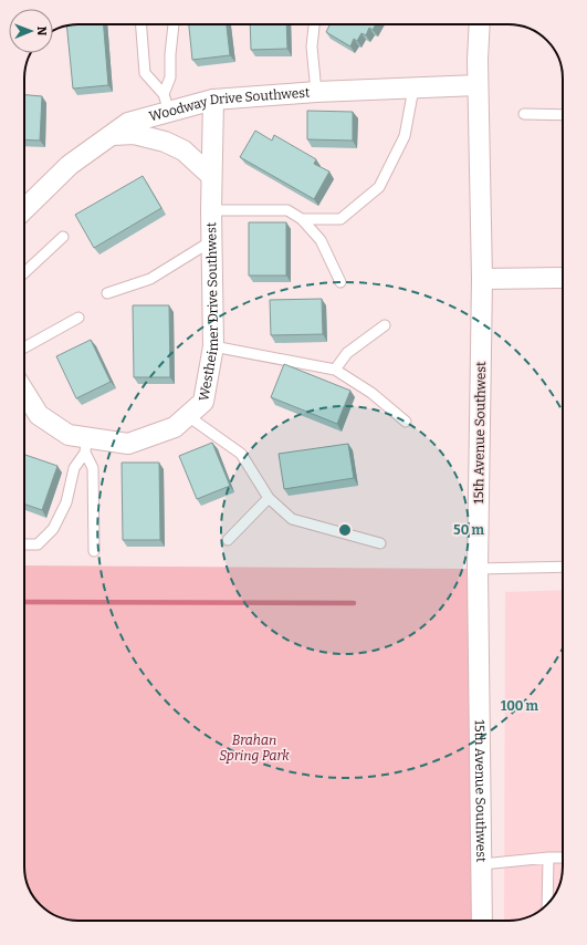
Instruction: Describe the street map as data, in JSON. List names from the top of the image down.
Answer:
{
  "streets": {
    "street": ["Woodway Drive Southwest", "Westheimer Drive Southwest", "15th Avenue Southwest"]
  },
  "crossings": [
    ["Woodway Drive Southwest", "Westheimer Drive Southwest"],
    ["Woodway Drive Southwest", "15th Avenue Southwest"]
  ],
  "parks": ["Brahan Spring Park"],
  "north": "right",
  "rings": ["50 m", "100 m"]
}
